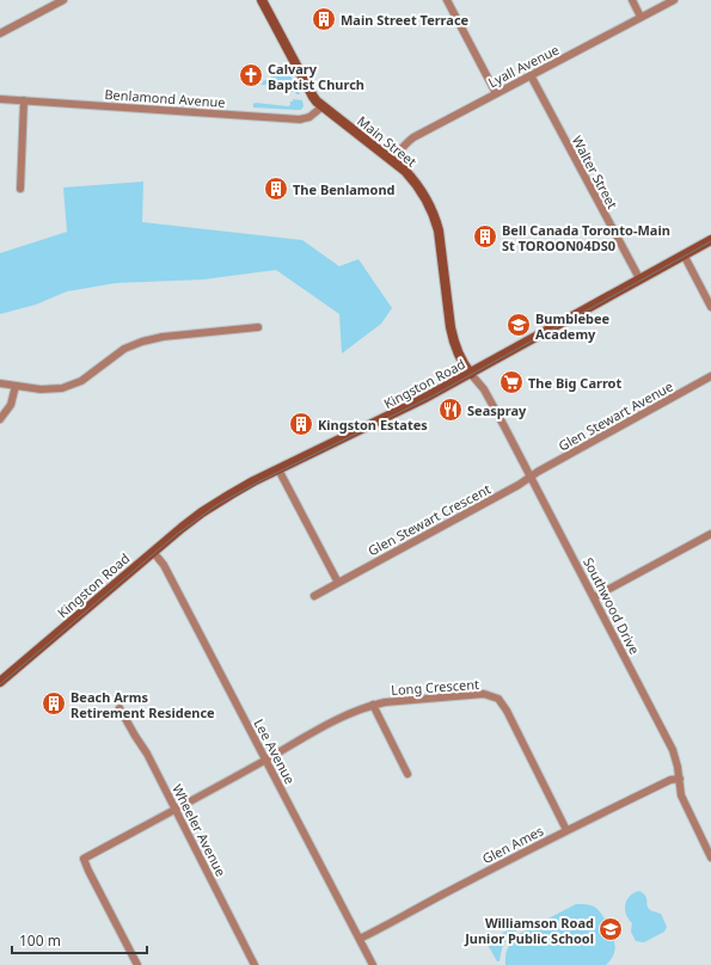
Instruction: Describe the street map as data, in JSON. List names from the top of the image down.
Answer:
{
  "streets": {
    "main road": ["Main Street", "Kingston Road"],
    "street": [
      "Lyall Avenue",
      "Benlamond Avenue",
      "Walter Street",
      "Glen Stewart Avenue",
      "Glen Stewart Crescent",
      "Southwood Drive",
      "Long Crescent",
      "Lee Avenue",
      "Wheeler Avenue",
      "Glen Ames"
    ]
  },
  "crossings": [
    ["Lyall Avenue", "Main Street"],
    ["Lyall Avenue", "Walter Street"],
    ["Benlamond Avenue", "Main Street"],
    ["Main Street", "Kingston Road"],
    ["Main Street", "Southwood Drive"],
    ["Walter Street", "Kingston Road"],
    ["Kingston Road", "Southwood Drive"],
    ["Kingston Road", "Lee Avenue"],
    ["Glen Stewart Avenue", "Glen Stewart Crescent"],
    ["Glen Stewart Avenue", "Southwood Drive"],
    ["Glen Stewart Crescent", "Southwood Drive"],
    ["Southwood Drive", "Glen Ames"],
    ["Long Crescent", "Lee Avenue"],
    ["Long Crescent", "Wheeler Avenue"],
    ["Long Crescent", "Glen Ames"],
    ["Lee Avenue", "Glen Ames"]
  ],
  "places": {
    "building": [
      "Main Street Terrace",
      "The Benlamond",
      "Bell Canada Toronto-Main St TOROON04DS0",
      "Kingston Estates",
      "Beach Arms Retirement Residence"
    ],
    "church": ["Calvary Baptist Church"],
    "school or university": ["Bumblebee Academy", "Williamson Road Junior Public School"],
    "supermarket": ["The Big Carrot"],
    "restaurant": ["Seaspray"]
  },
  "scale_bar": "100 m"
}
